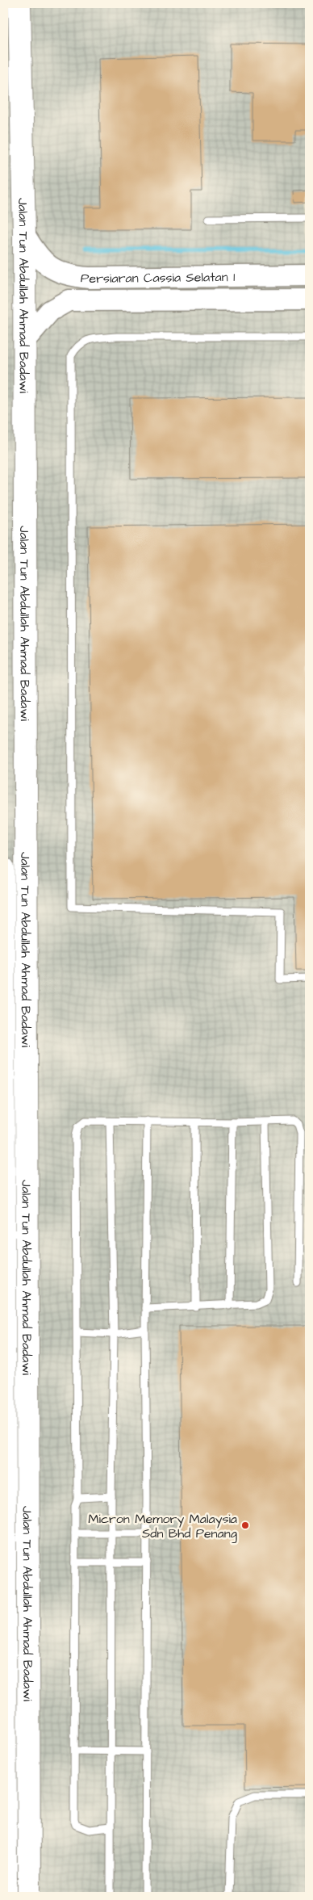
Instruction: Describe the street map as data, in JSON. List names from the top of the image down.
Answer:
{
  "streets": {
    "main road": ["Jalan Tun Abdullah Ahmad Badawi"],
    "street": ["Persiaran Cassia Selatan 1"]
  },
  "crossings": [
    ["Persiaran Cassia Selatan 1", "Jalan Tun Abdullah Ahmad Badawi"]
  ],
  "places": ["Micron Memory Malaysia Sdn Bhd Penang"]
}
